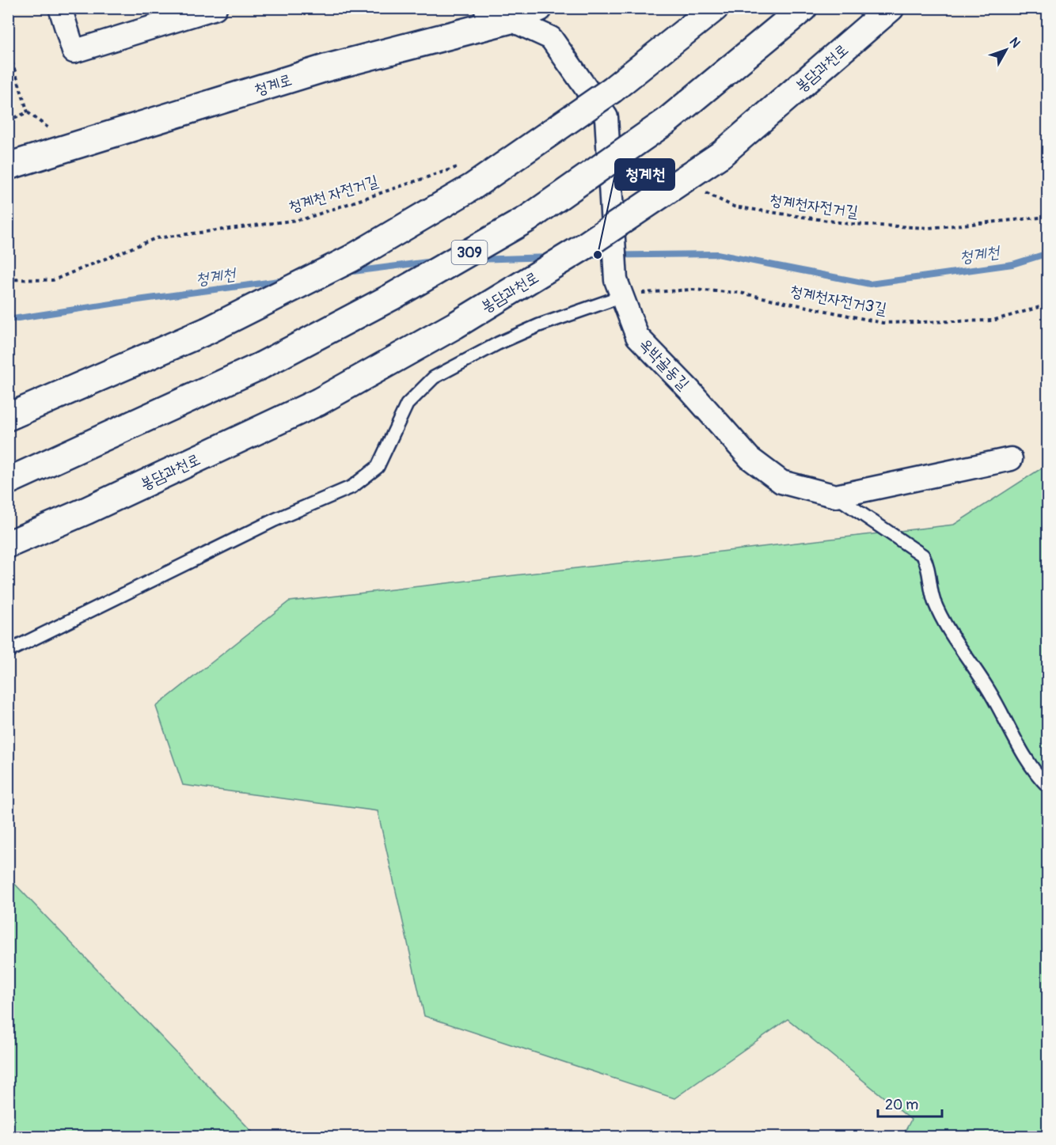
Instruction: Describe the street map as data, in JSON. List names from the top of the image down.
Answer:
{
  "streets": {
    "main road": ["봉담과천로", "청계로", "309"],
    "street": ["옥박골동길"],
    "path": ["청계천 자전거길", "청계천자전거길", "청계천자전거3길"]
  },
  "crossings": [
    ["청계로", "옥박골동길"],
    ["청계천자전거3길", "옥박골동길"]
  ],
  "water": ["청계천"],
  "places": ["청계천"],
  "scale_bar": "20 m",
  "north": "top right"
}
